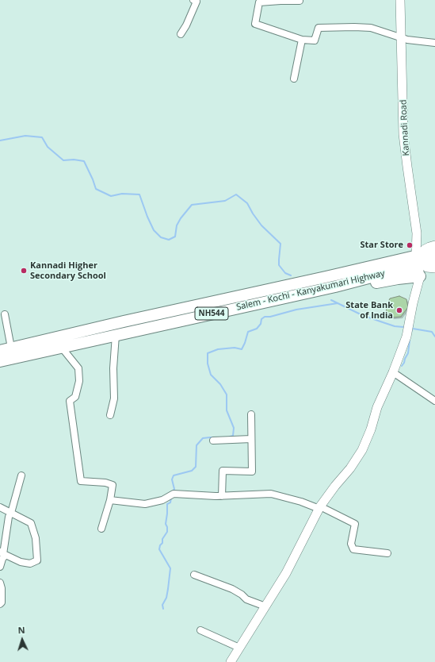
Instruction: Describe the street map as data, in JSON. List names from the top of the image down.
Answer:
{
  "streets": {
    "highway": ["Salem - Kochi - Kanyakumari Highway", "NH544"],
    "street": ["Kannadi Road"]
  },
  "crossings": [
    ["Kannadi Road", "Salem - Kochi - Kanyakumari Highway"]
  ],
  "places": ["Star Store", "Kannadi Higher Secondary School", "State Bank of India"],
  "north": "top"
}
